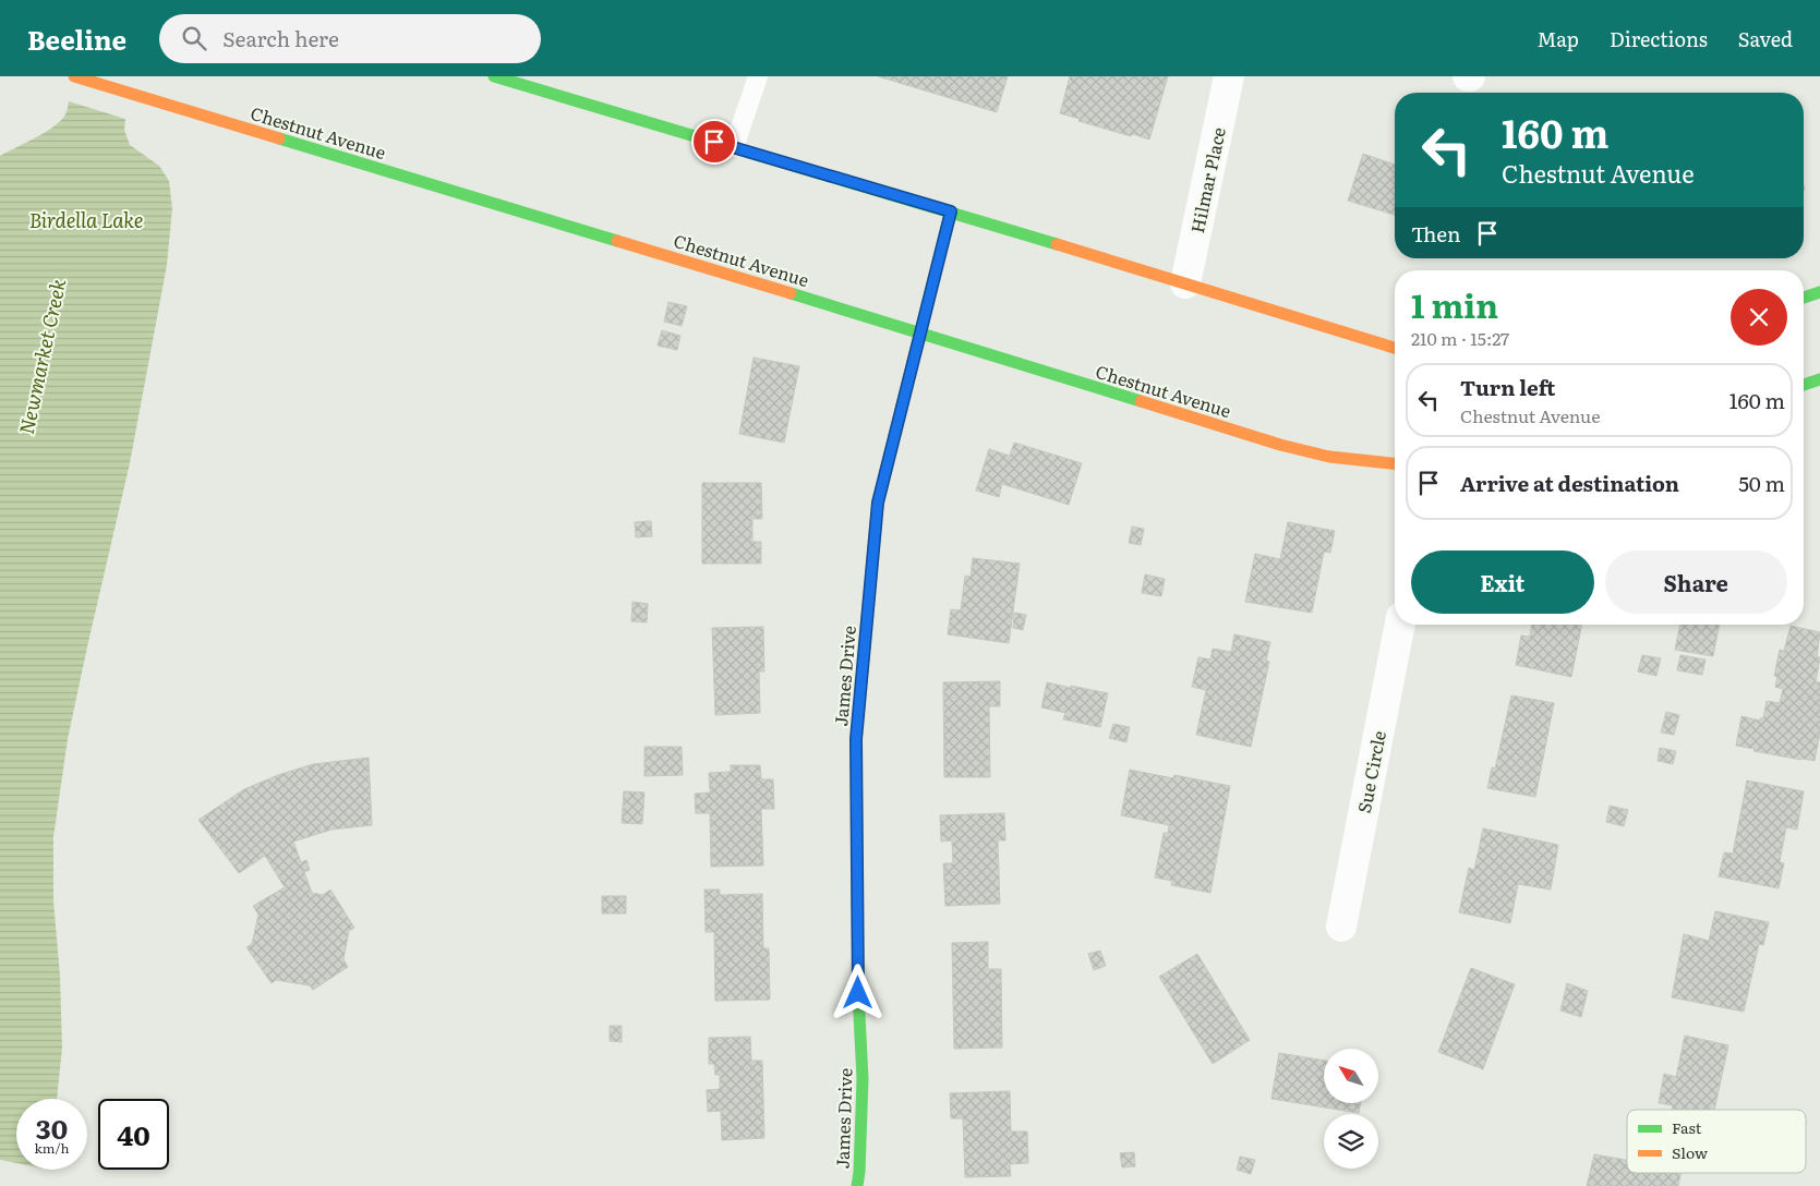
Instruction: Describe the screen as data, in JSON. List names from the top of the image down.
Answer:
{
  "streets": {
    "street": [
      "Chestnut Avenue",
      "Hilmar Place",
      "James Drive",
      "Sue Circle"
    ]
  },
  "crossings": [
    ["Chestnut Avenue", "James Drive"]
  ],
  "water": ["Birdella Lake", "Newmarket Creek"],
  "legend": ["Fast", "Slow"],
  "north": "top left",
  "page": {
    "header": "Beeline",
    "search": "Search here",
    "nav": ["Map", "Directions", "Saved"],
    "turn": ["160 m", "Chestnut Avenue"],
    "then": "Then",
    "heading": ["1 min", "210 m · 15:27"],
    "list": [
      {
        "name": "Turn left",
        "note": "Chestnut Avenue",
        "value": "160 m"
      },
      {
        "name": "Arrive at destination",
        "value": "50 m"
      }
    ],
    "buttons": ["Exit", "Share"],
    "speed": "30 km/h",
    "limit": "40"
  }
}
